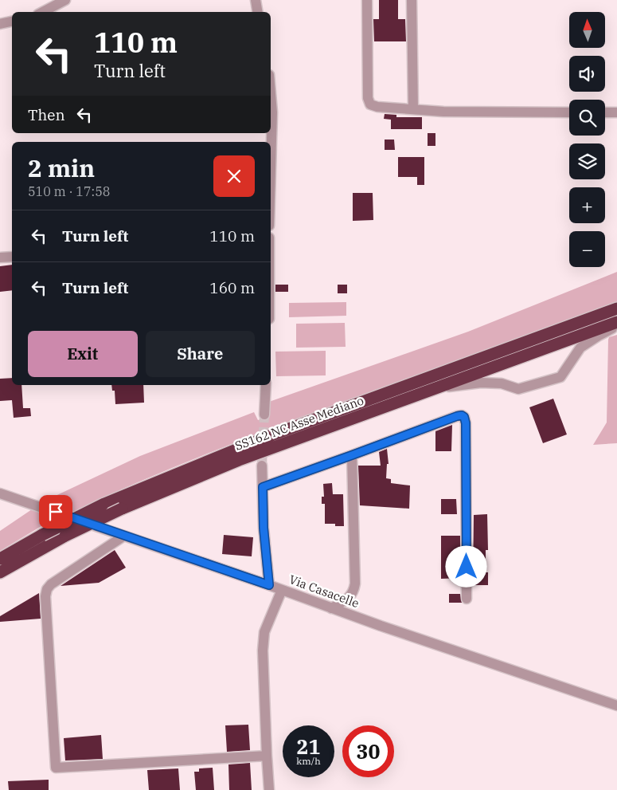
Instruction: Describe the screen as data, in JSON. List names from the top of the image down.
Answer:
{
  "streets": {
    "highway": ["SS162 NC Asse Mediano"],
    "street": ["Via Casacelle"]
  },
  "north": "top",
  "page": {
    "map_buttons": ["+", "−"],
    "turn": ["110 m", "Turn left"],
    "then": "Then",
    "heading": ["2 min", "510 m · 17:58"],
    "list": [
      {
        "name": "Turn left",
        "value": "110 m"
      },
      {
        "name": "Turn left",
        "value": "160 m"
      }
    ],
    "buttons": ["Exit", "Share"],
    "speed": "21 km/h",
    "limit": "30"
  }
}
